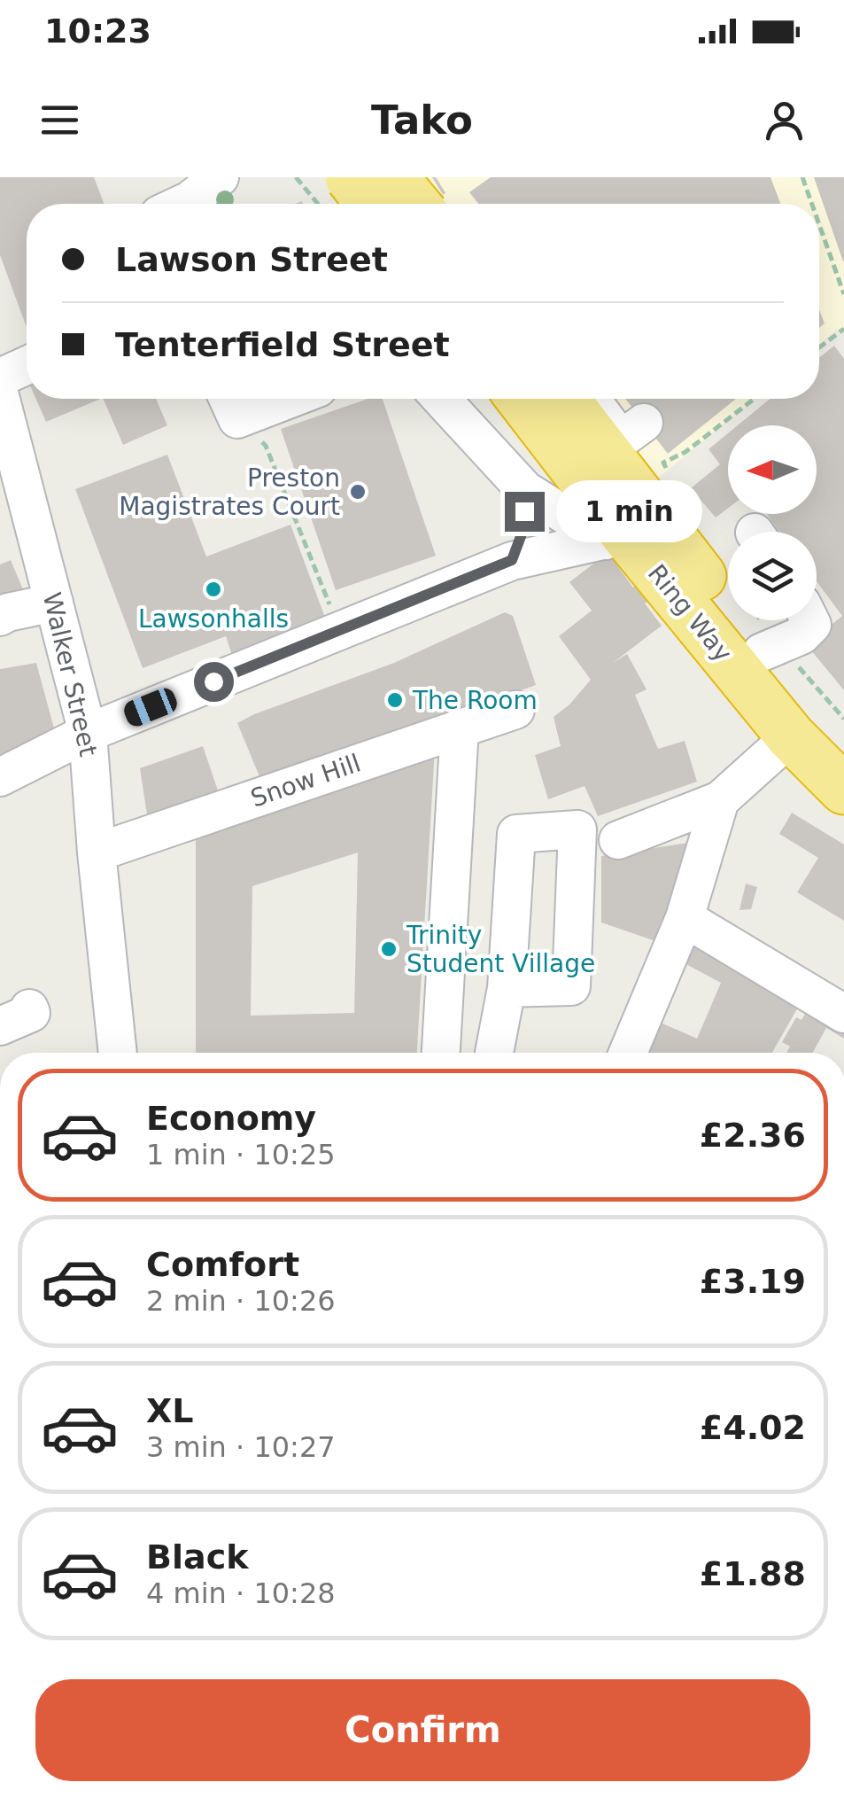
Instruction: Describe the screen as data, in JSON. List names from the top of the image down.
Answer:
{
  "streets": {
    "highway": ["Ring Way"],
    "street": ["Walker Street", "Snow Hill"]
  },
  "crossings": [
    ["Walker Street", "Snow Hill"]
  ],
  "places": [
    "Preston Magistrates Court",
    "Lawsonhalls",
    "The Room",
    "Trinity Student Village"
  ],
  "north": "left",
  "page": {
    "status": "10:23",
    "header": "Tako",
    "banner": ["Lawson Street", "Tenterfield Street"],
    "bubble": "1 min",
    "list": [
      {
        "name": "Economy",
        "note": "1 min · 10:25",
        "value": "£2.36"
      },
      {
        "name": "Comfort",
        "note": "2 min · 10:26",
        "value": "£3.19"
      },
      {
        "name": "XL",
        "note": "3 min · 10:27",
        "value": "£4.02"
      },
      {
        "name": "Black",
        "note": "4 min · 10:28",
        "value": "£1.88"
      }
    ],
    "buttons": "Confirm"
  }
}
